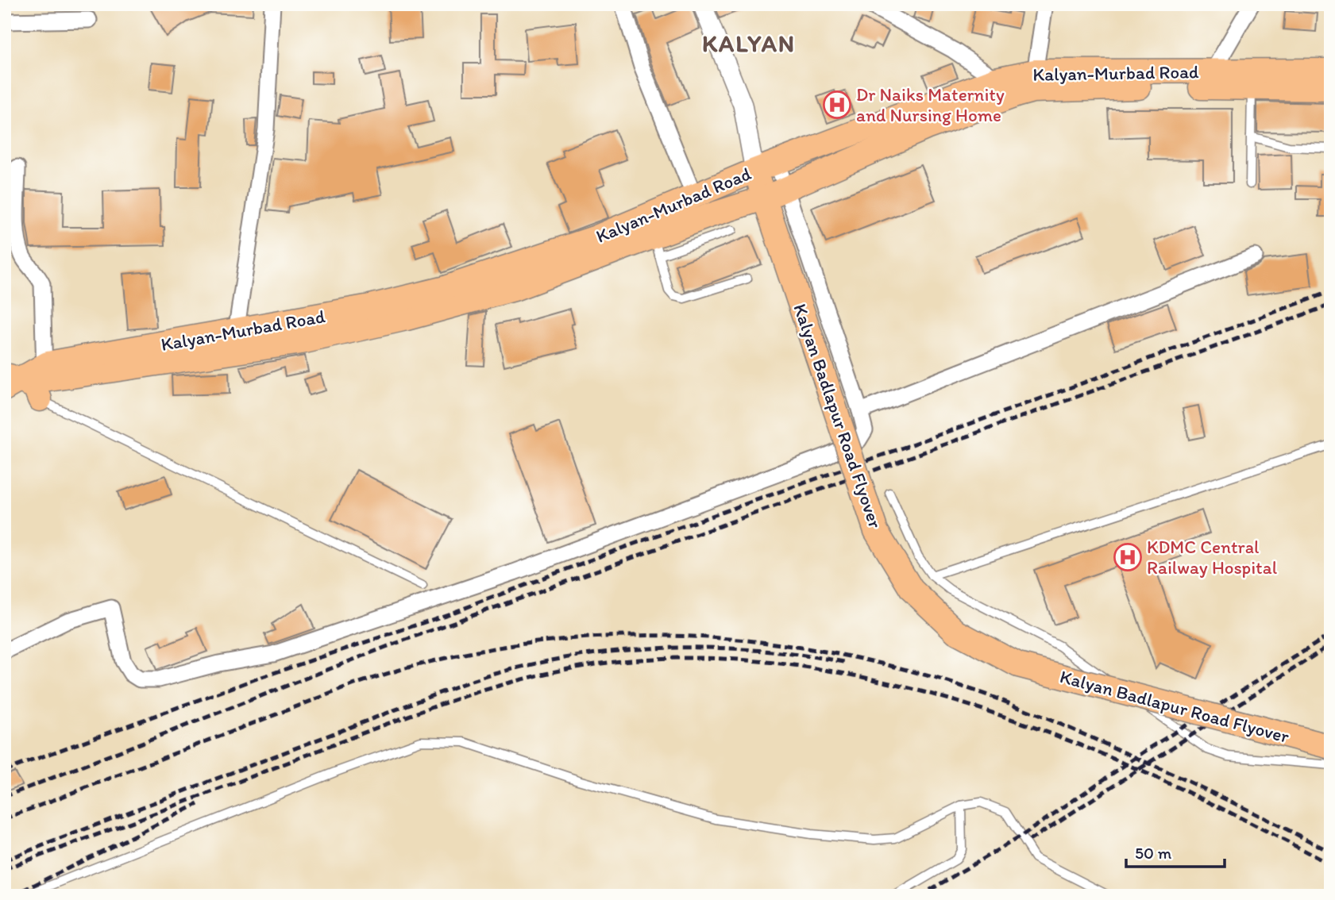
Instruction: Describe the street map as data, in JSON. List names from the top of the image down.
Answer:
{
  "streets": {
    "main road": ["Kalyan-Murbad Road", "Kalyan Badlapur Road Flyover"]
  },
  "crossings": [
    ["Kalyan-Murbad Road", "Kalyan Badlapur Road Flyover"]
  ],
  "districts": ["KALYAN"],
  "places": {
    "hospital": ["Dr Naiks Maternity and Nursing Home", "KDMC Central Railway Hospital"]
  },
  "scale_bar": "50 m"
}
